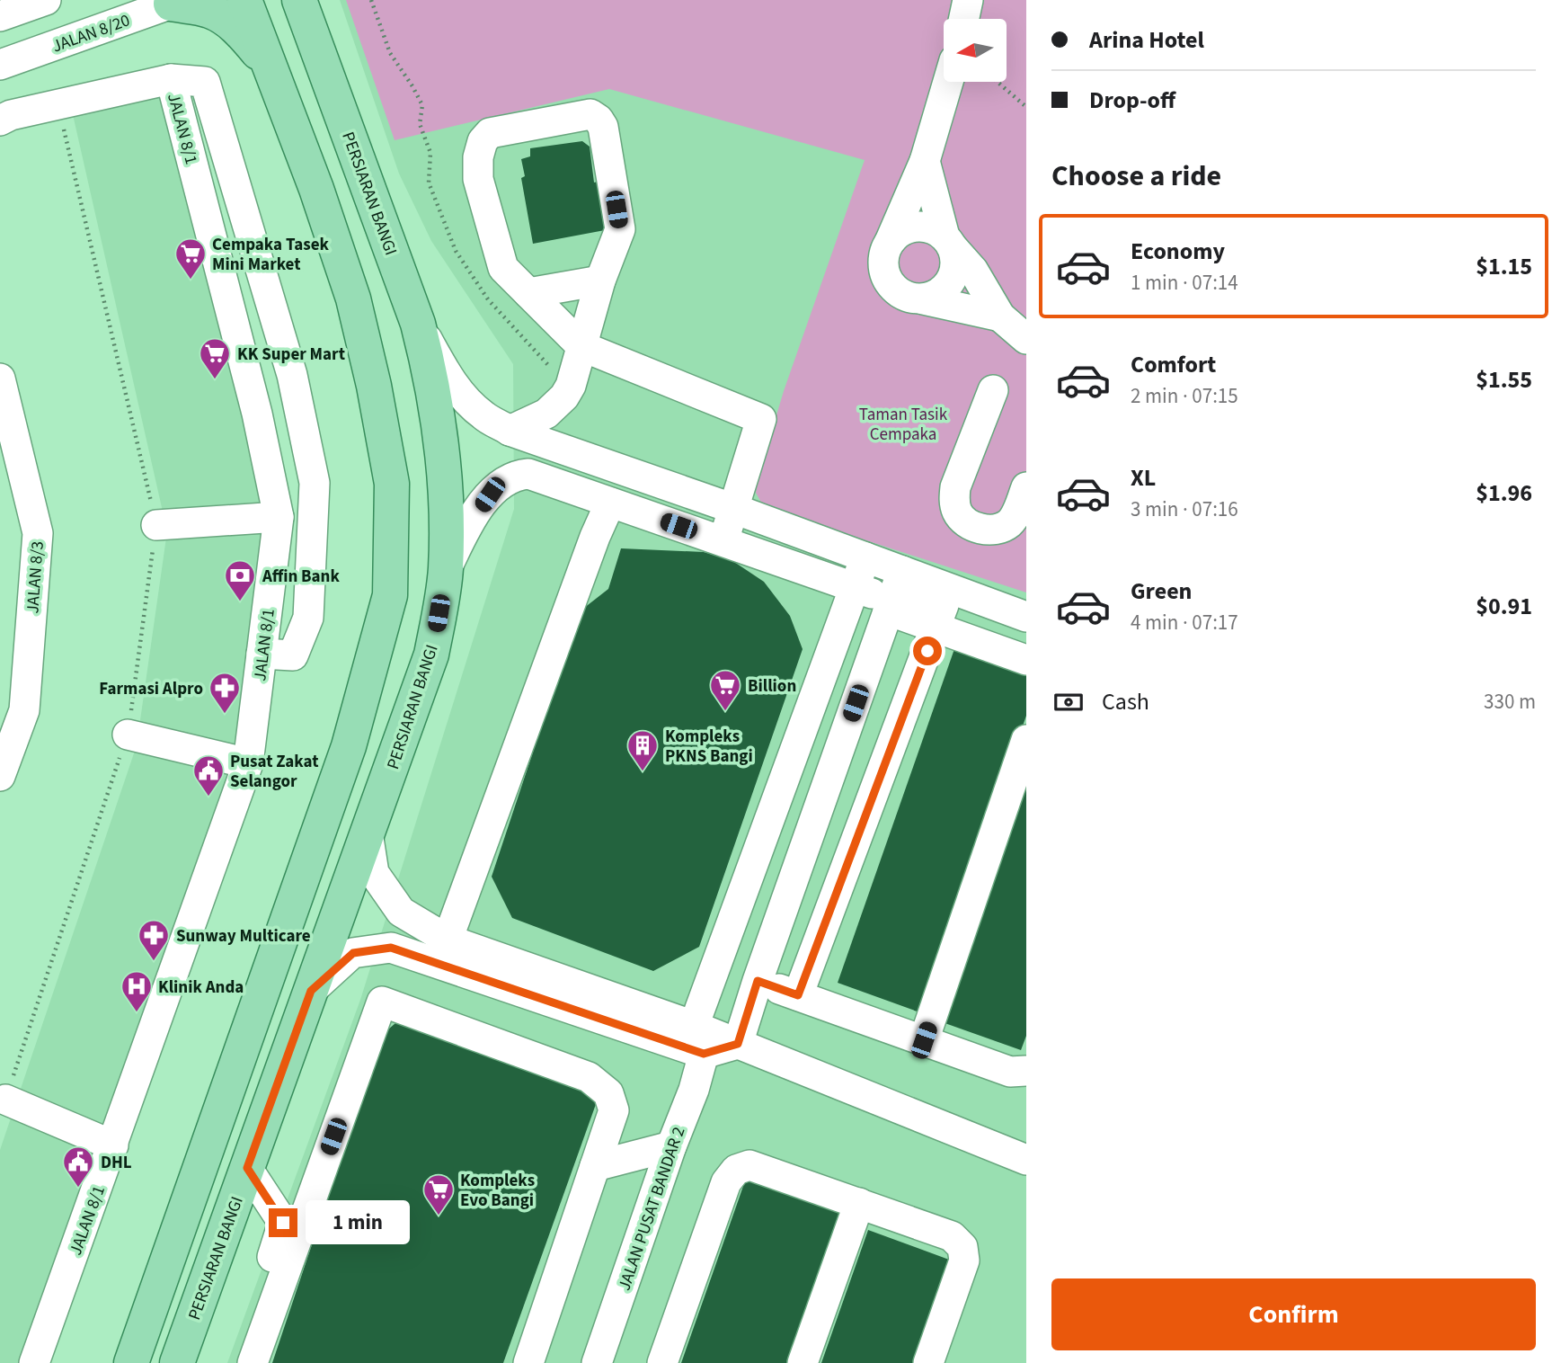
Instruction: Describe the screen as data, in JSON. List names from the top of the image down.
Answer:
{
  "streets": {
    "main road": ["PERSIARAN BANGI"],
    "street": [
      "JALAN 8/20",
      "JALAN 8/1",
      "JALAN 8/3",
      "JALAN PUSAT BANDAR 2"
    ]
  },
  "parks": ["Taman Tasik Cempaka"],
  "places": {
    "supermarket": [
      "Cempaka Tasek Mini Market",
      "KK Super Mart",
      "Billion",
      "Kompleks Evo Bangi"
    ],
    "bank": ["Affin Bank"],
    "pharmacy": ["Farmasi Alpro", "Sunway Multicare"],
    "building": ["Kompleks PKNS Bangi"],
    "public building": ["Pusat Zakat Selangor", "DHL"],
    "hospital": ["Klinik Anda"]
  },
  "north": "left",
  "page": {
    "banner": ["Arina Hotel", "Drop-off"],
    "heading": "Choose a ride",
    "list": [
      {
        "name": "Economy",
        "note": "1 min · 07:14",
        "value": "$1.15"
      },
      {
        "name": "Comfort",
        "note": "2 min · 07:15",
        "value": "$1.55"
      },
      {
        "name": "XL",
        "note": "3 min · 07:16",
        "value": "$1.96"
      },
      {
        "name": "Green",
        "note": "4 min · 07:17",
        "value": "$0.91"
      }
    ],
    "pay": ["Cash", "330 m"],
    "bubble": "1 min",
    "buttons": "Confirm"
  }
}
